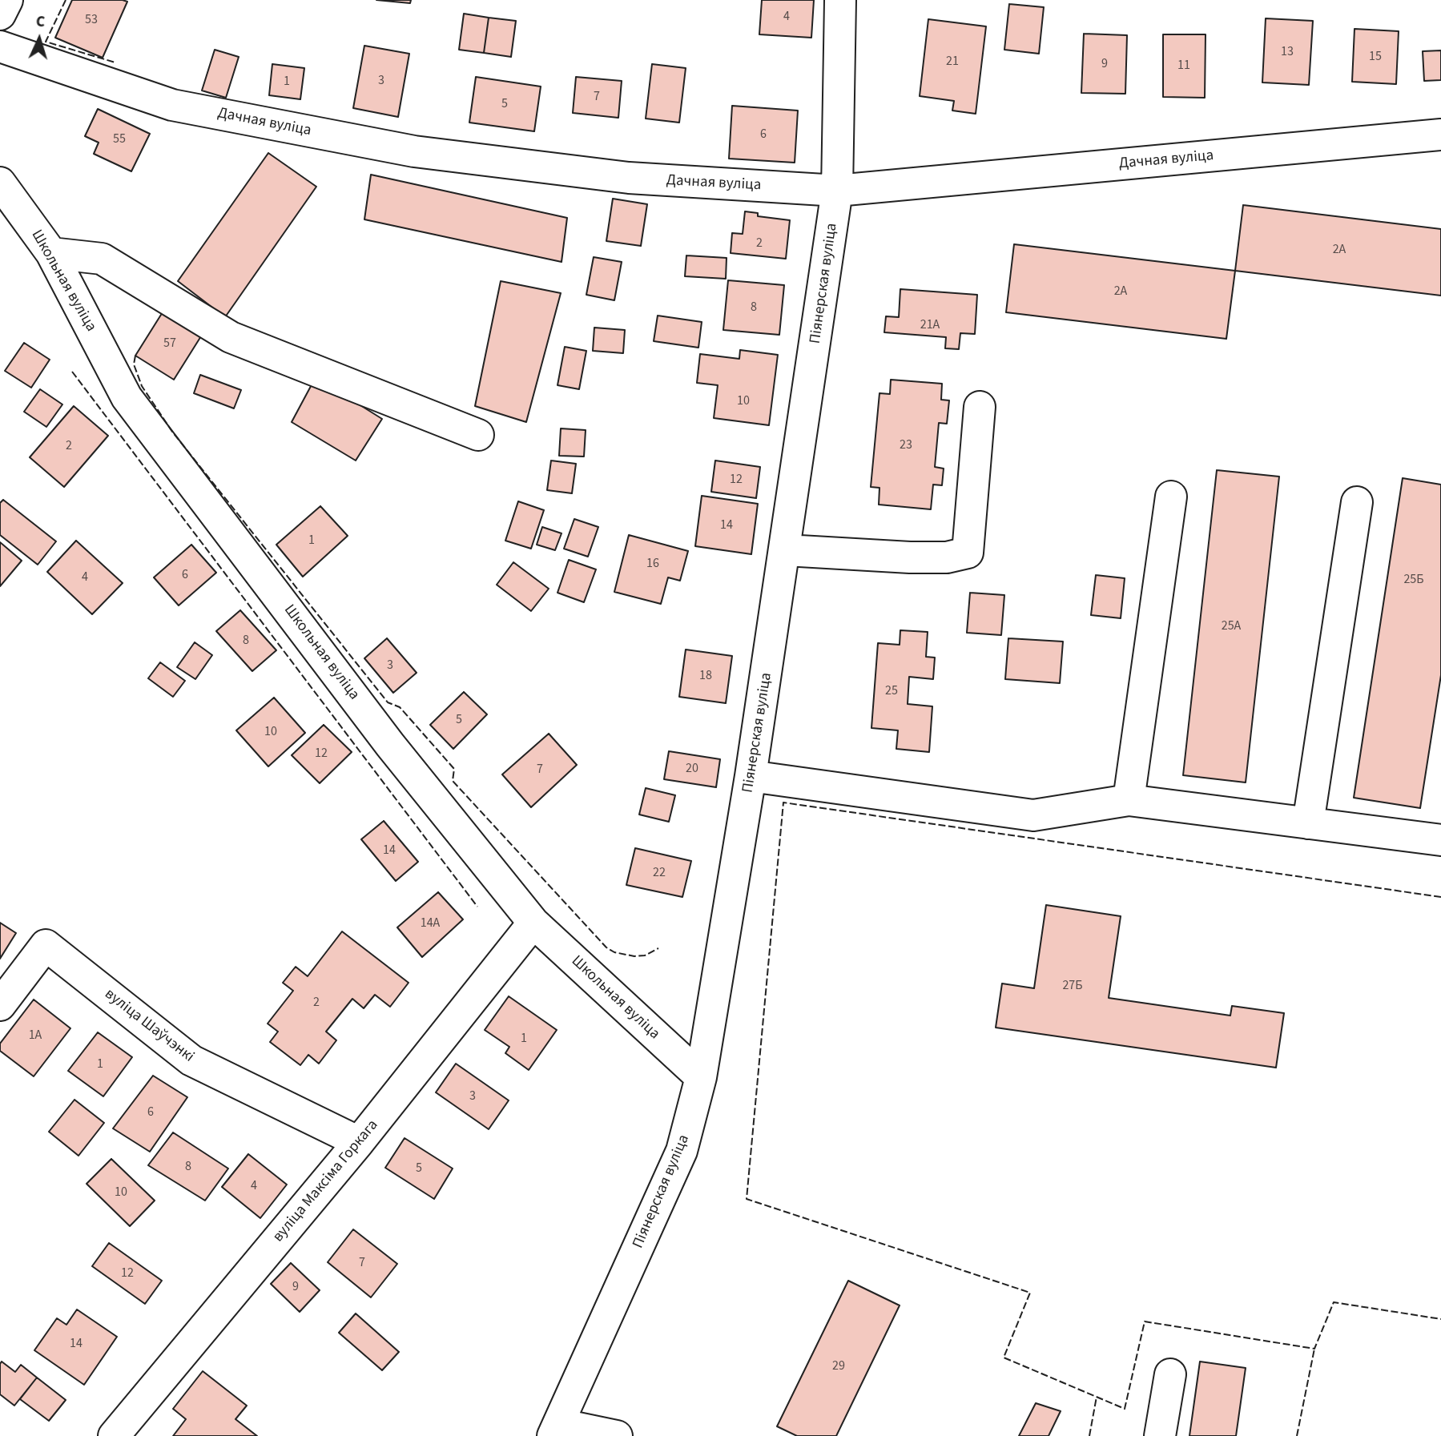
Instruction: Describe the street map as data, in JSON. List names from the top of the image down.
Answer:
{
  "streets": {
    "street": [
      "Дачная вуліца",
      "Школьная вуліца",
      "Піянерская вуліца",
      "вуліца Шаўчэнкі",
      "вуліца Максіма Горкага"
    ]
  },
  "crossings": [
    ["Дачная вуліца", "Піянерская вуліца"],
    ["Школьная вуліца", "Піянерская вуліца"],
    ["Школьная вуліца", "вуліца Максіма Горкага"],
    ["вуліца Шаўчэнкі", "вуліца Максіма Горкага"]
  ],
  "house_numbers": [
    "4",
    "53",
    "13",
    "15",
    "21",
    "9",
    "11",
    "3",
    "1",
    "7",
    "5",
    "6",
    "55",
    "2",
    "2А",
    "2А",
    "8",
    "21А",
    "57",
    "10",
    "23",
    "2",
    "12",
    "14",
    "1",
    "16",
    "6",
    "4",
    "25Б",
    "25А",
    "8",
    "3",
    "18",
    "25",
    "5",
    "10",
    "12",
    "20",
    "7",
    "14",
    "22",
    "14А",
    "27Б",
    "2",
    "1А",
    "1",
    "1",
    "3",
    "6",
    "8",
    "5",
    "4",
    "10",
    "7",
    "12",
    "9",
    "14",
    "29"
  ],
  "north": "top"
}
